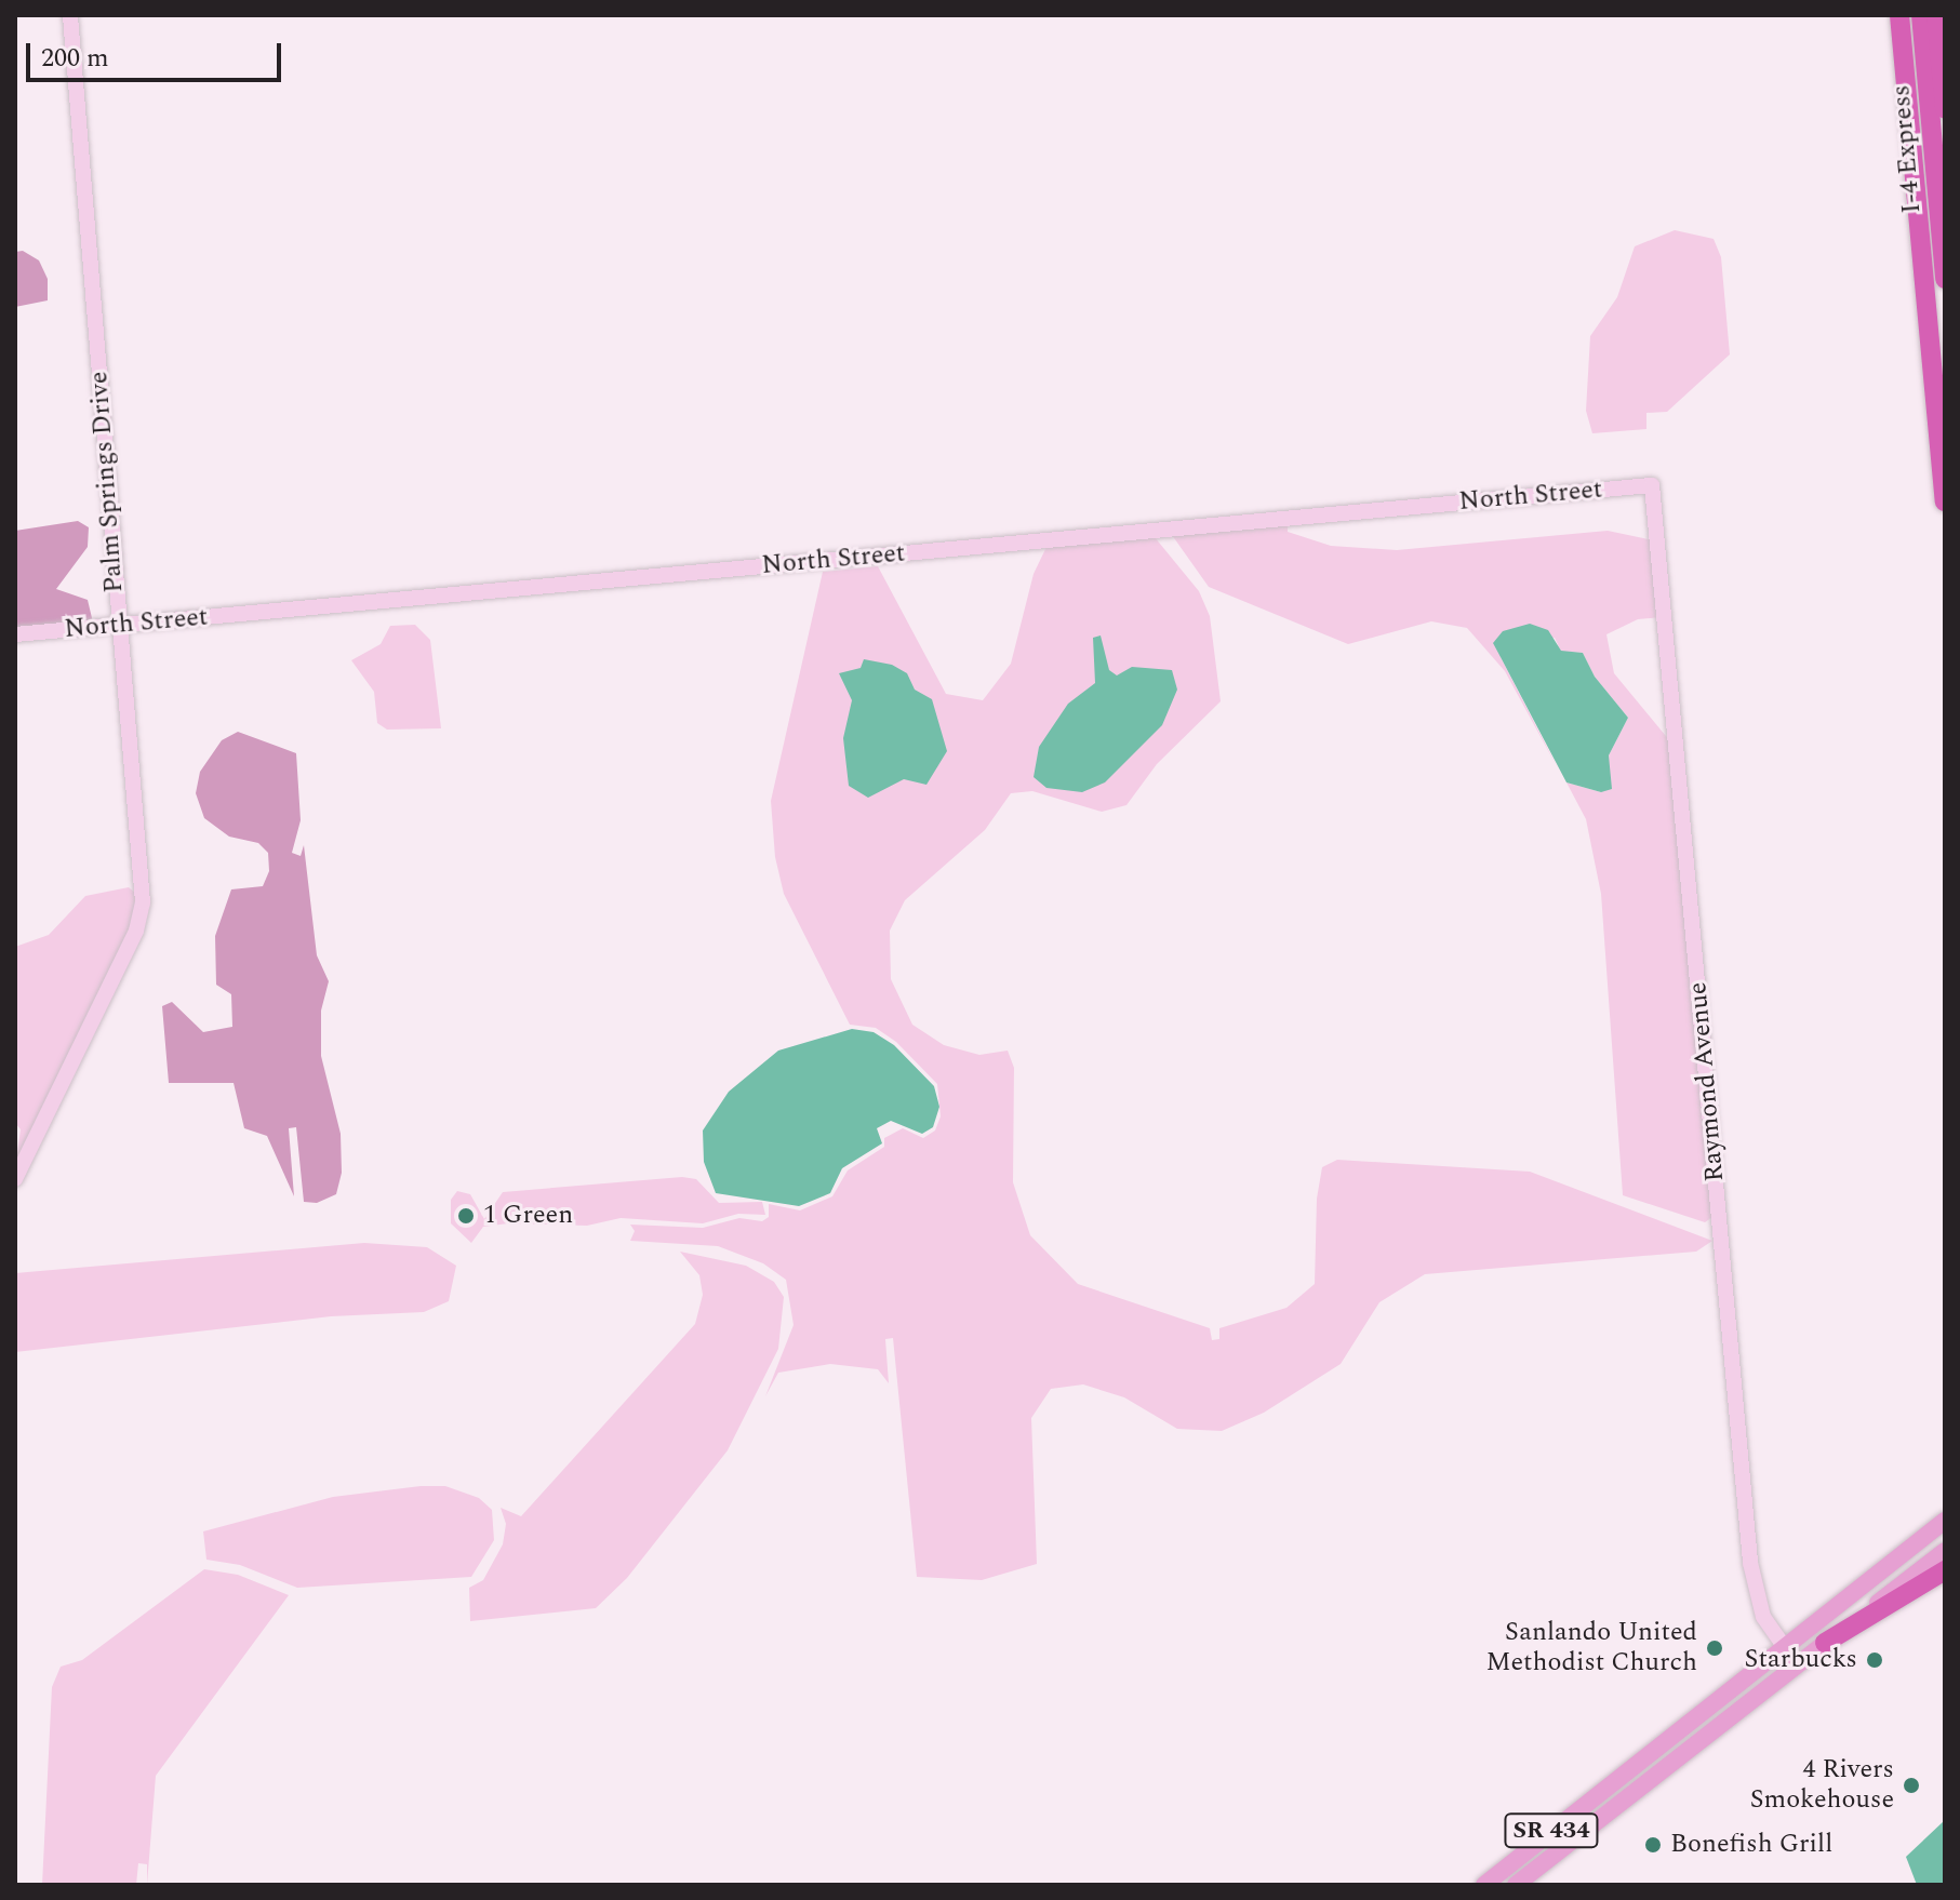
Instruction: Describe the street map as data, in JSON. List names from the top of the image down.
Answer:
{
  "streets": {
    "highway": ["I-4 Express"],
    "main road": ["SR 434"],
    "street": ["Palm Springs Drive", "North Street", "Raymond Avenue"]
  },
  "crossings": [
    ["Palm Springs Drive", "North Street"],
    ["North Street", "Raymond Avenue"],
    ["Raymond Avenue", "SR 434"]
  ],
  "places": [
    "1 Green",
    "Sanlando United Methodist Church",
    "Starbucks",
    "4 Rivers Smokehouse",
    "Bonefish Grill"
  ],
  "scale_bar": "200 m"
}
